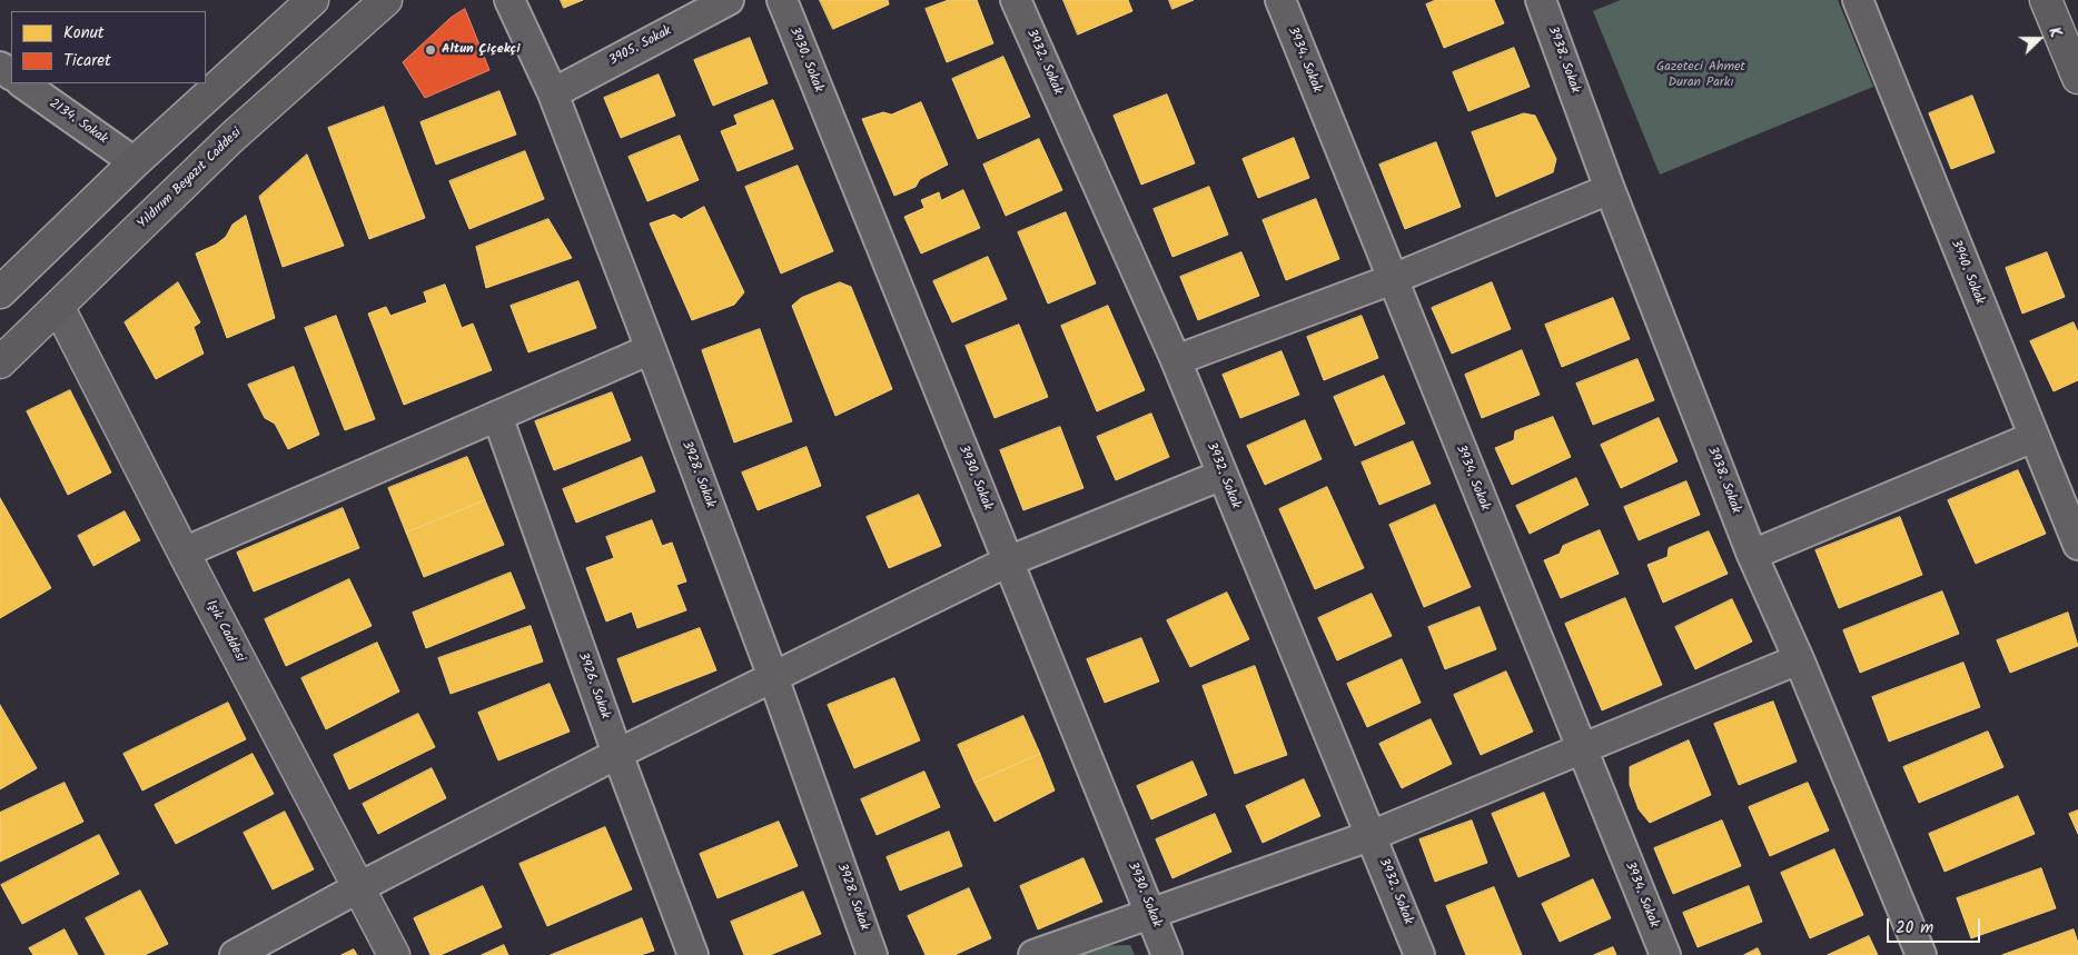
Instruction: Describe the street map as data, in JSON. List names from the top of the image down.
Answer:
{
  "streets": {
    "main road": ["Yıldırım Beyazıt Caddesi"],
    "street": [
      "3905. Sokak",
      "3930. Sokak",
      "3934. Sokak",
      "3938. Sokak",
      "3932. Sokak",
      "2134. Sokak",
      "3940. Sokak",
      "3928. Sokak",
      "Işık Caddesi",
      "3926. Sokak"
    ]
  },
  "crossings": [
    ["3905. Sokak", "3928. Sokak"],
    ["Yıldırım Beyazıt Caddesi", "Işık Caddesi"]
  ],
  "parks": ["Gazeteci Ahmet Duran Parkı"],
  "places": ["Altun Çiçekçi"],
  "legend": ["Konut", "Ticaret"],
  "scale_bar": "20 m",
  "north": "right"
}
